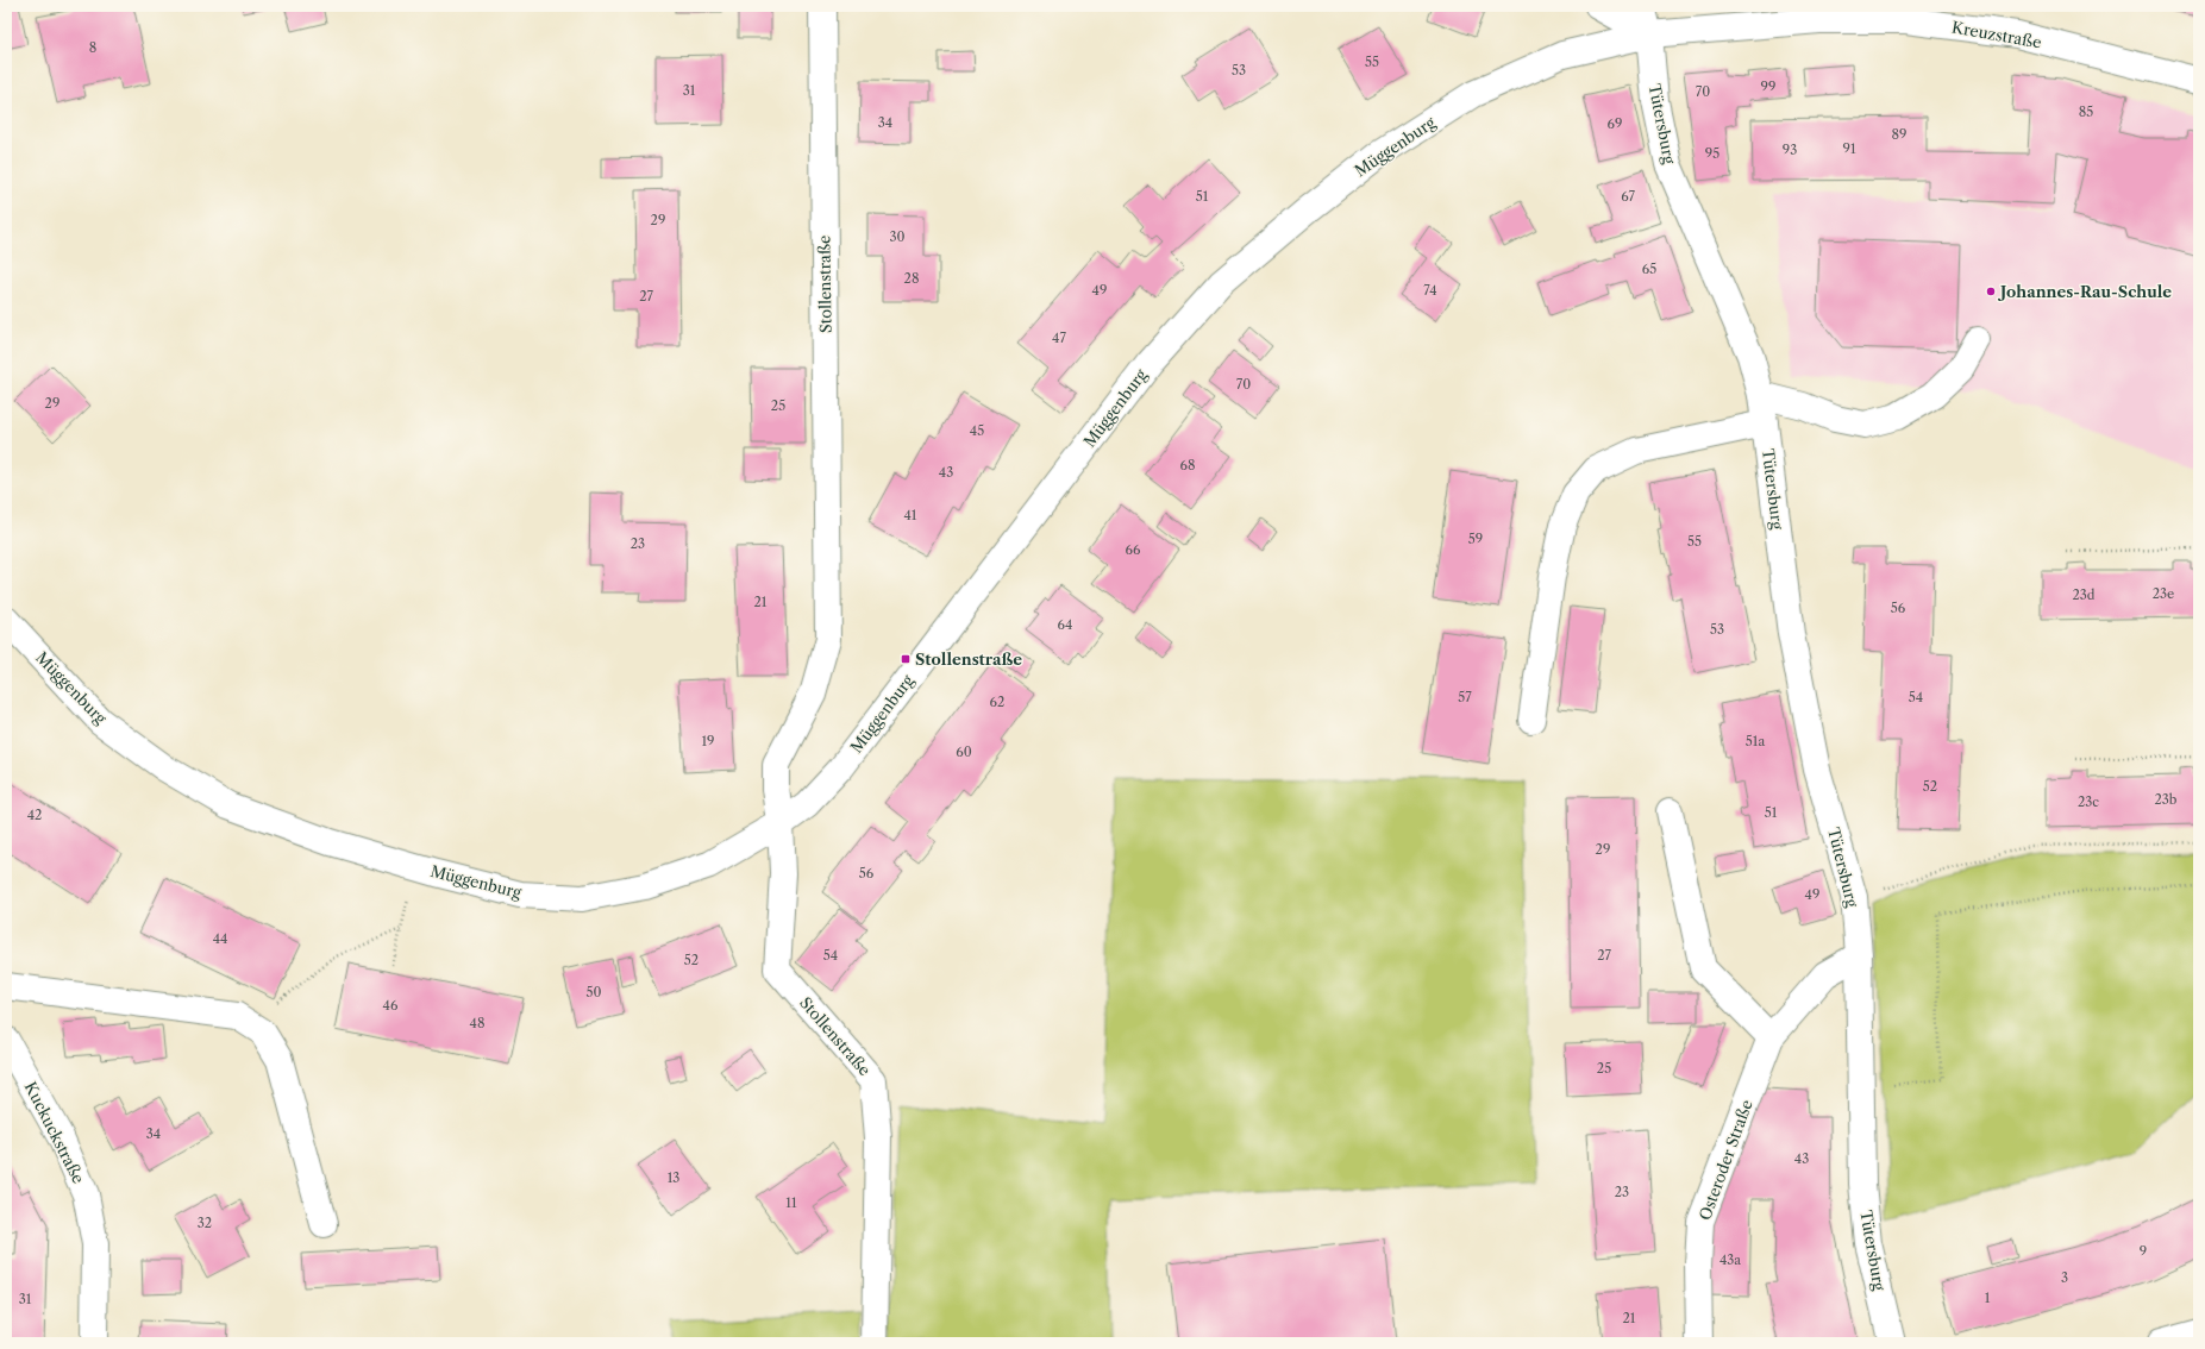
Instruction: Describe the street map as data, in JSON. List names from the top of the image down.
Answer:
{
  "streets": {
    "street": [
      "Kreuzstraße",
      "Tütersburg",
      "Müggenburg",
      "Stollenstraße",
      "Kuckuckstraße",
      "Osteroder Straße"
    ]
  },
  "crossings": [
    ["Kreuzstraße", "Tütersburg"],
    ["Kreuzstraße", "Müggenburg"],
    ["Tütersburg", "Müggenburg"],
    ["Tütersburg", "Osteroder Straße"],
    ["Müggenburg", "Stollenstraße"]
  ],
  "places": {
    "other": ["Johannes-Rau-Schule"],
    "transit": ["Stollenstraße"]
  },
  "house_numbers": [
    "8",
    "55",
    "53",
    "99",
    "31",
    "70",
    "85",
    "34",
    "69",
    "89",
    "91",
    "93",
    "95",
    "51",
    "67",
    "29",
    "30",
    "65",
    "28",
    "49",
    "74",
    "27",
    "47",
    "70",
    "29",
    "25",
    "45",
    "68",
    "43",
    "41",
    "59",
    "55",
    "23",
    "66",
    "23e",
    "23d",
    "21",
    "56",
    "64",
    "53",
    "57",
    "54",
    "62",
    "19",
    "51a",
    "60",
    "52",
    "23b",
    "23c",
    "51",
    "42",
    "29",
    "56",
    "49",
    "44",
    "54",
    "27",
    "52",
    "50",
    "46",
    "48",
    "25",
    "34",
    "43",
    "13",
    "23",
    "11",
    "32",
    "9",
    "43a",
    "3",
    "1",
    "31",
    "21"
  ]
}
